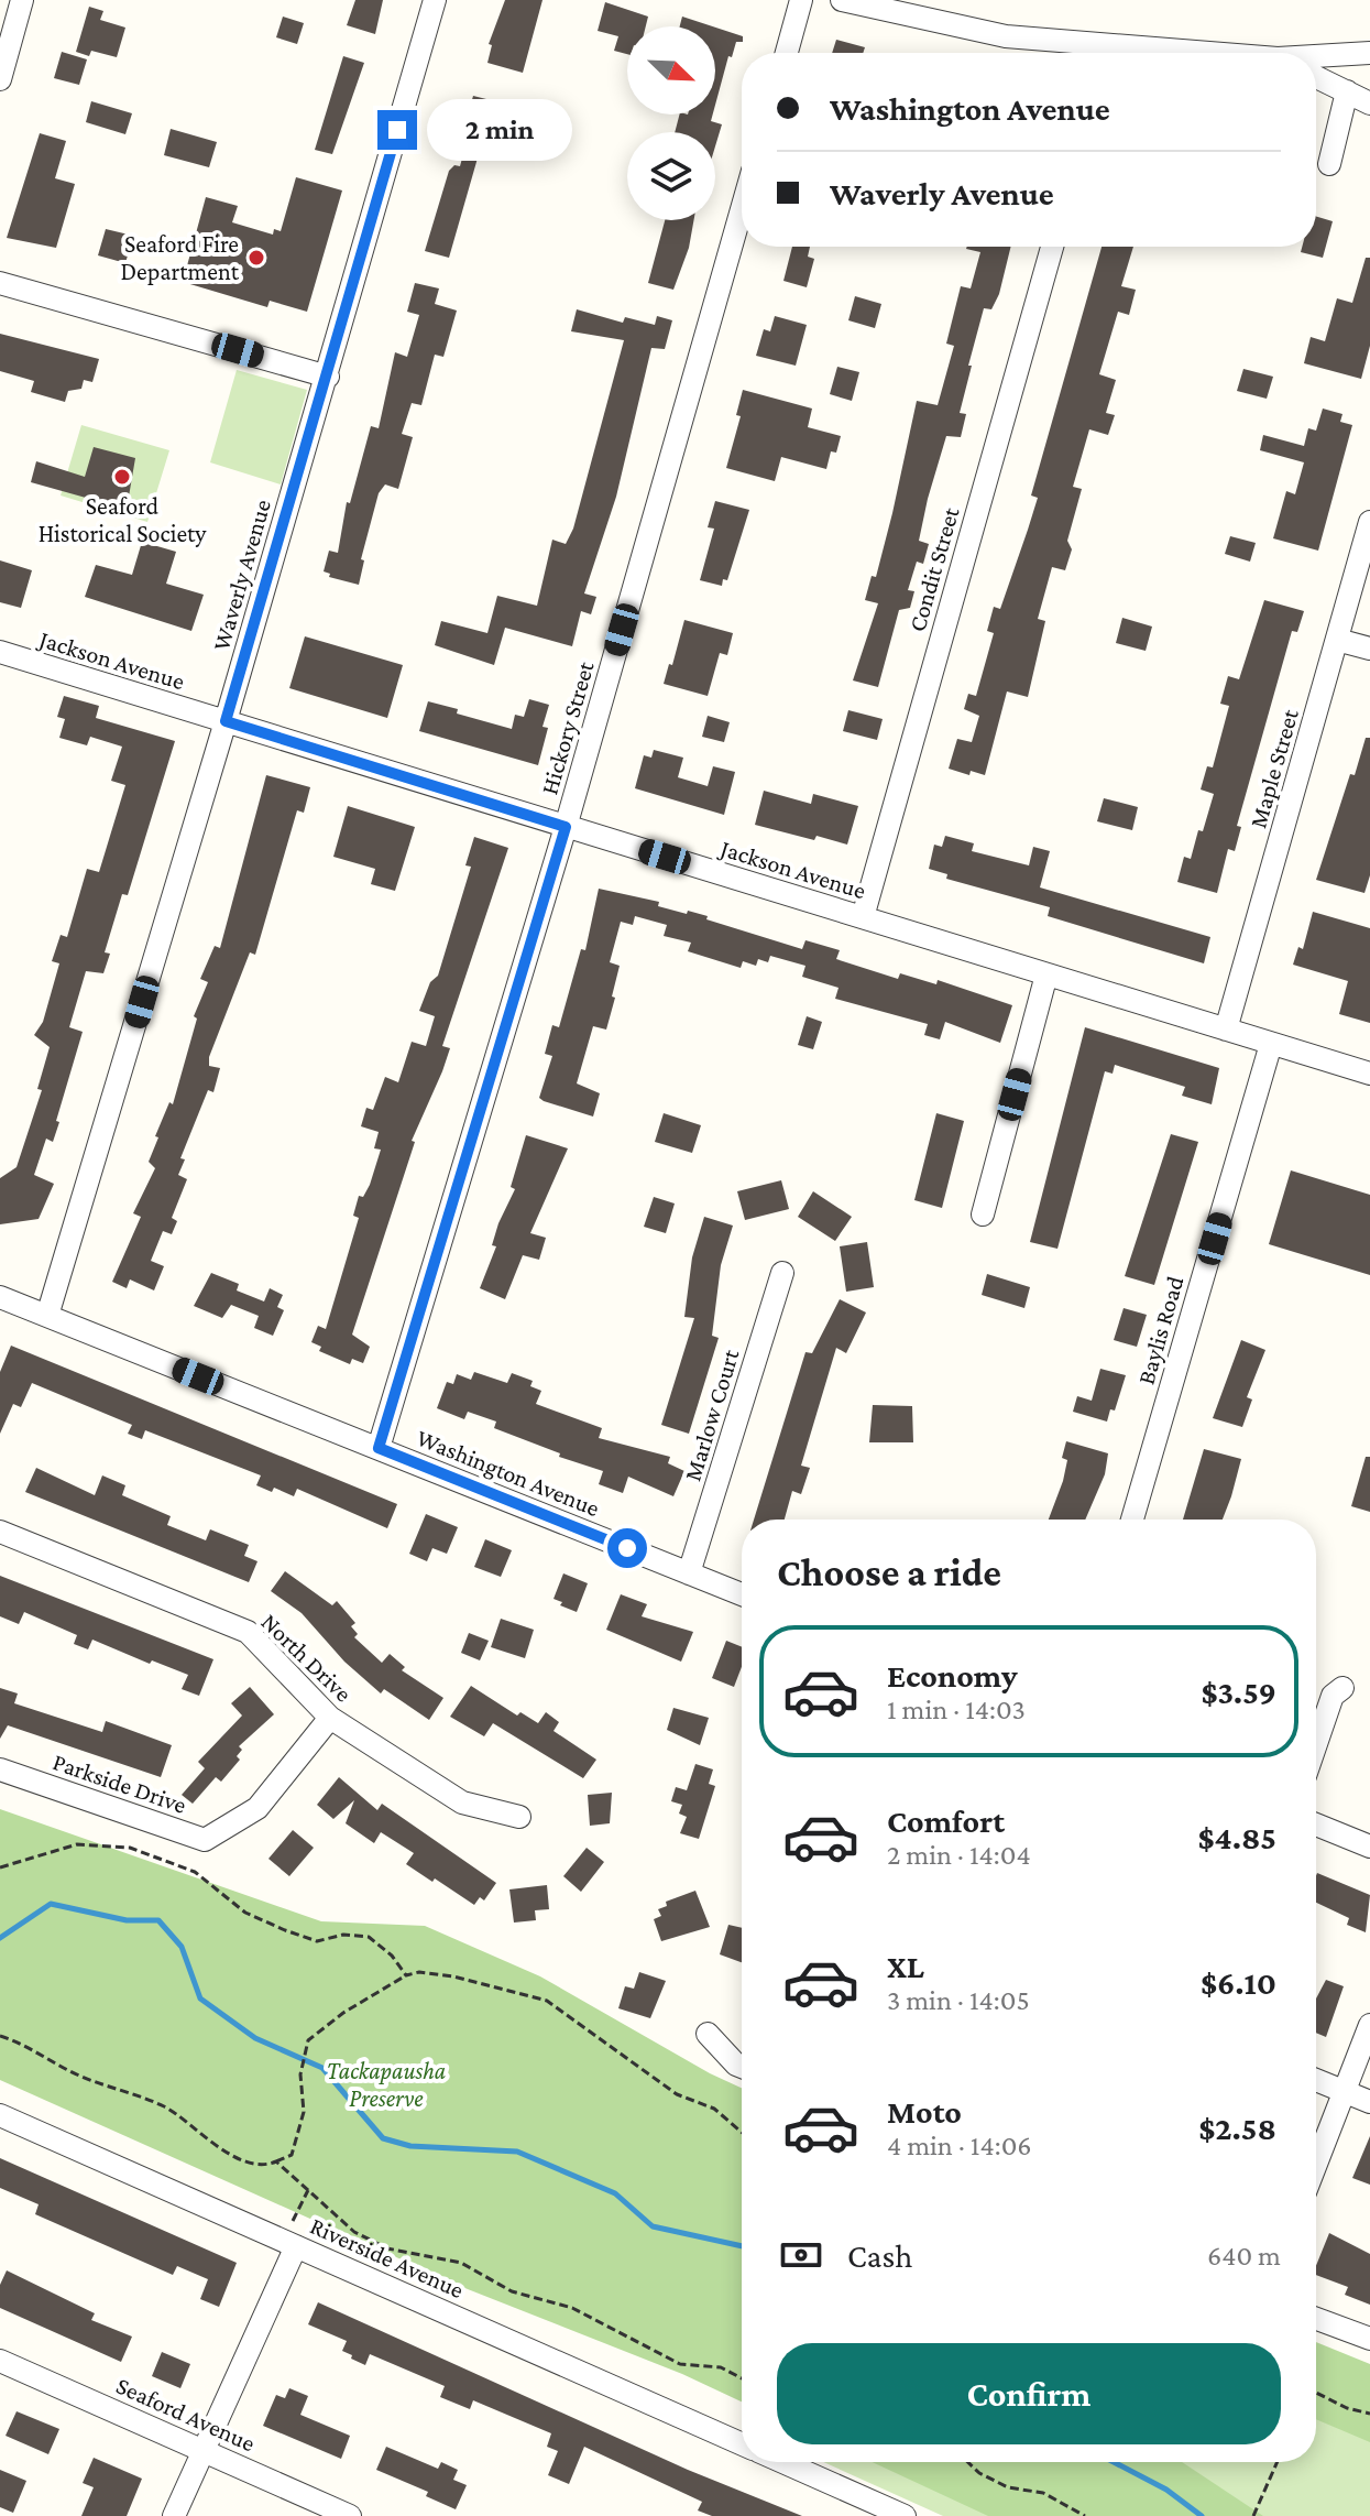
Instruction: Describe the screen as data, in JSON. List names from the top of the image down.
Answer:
{
  "streets": {
    "street": [
      "Condit Street",
      "Waverly Avenue",
      "Jackson Avenue",
      "Hickory Street",
      "Maple Street",
      "Baylis Road",
      "Marlow Court",
      "Washington Avenue",
      "North Drive",
      "Parkside Drive",
      "Riverside Avenue",
      "Seaford Avenue"
    ]
  },
  "crossings": [
    ["Condit Street", "Jackson Avenue"],
    ["Waverly Avenue", "Jackson Avenue"],
    ["Waverly Avenue", "Washington Avenue"],
    ["Jackson Avenue", "Hickory Street"],
    ["Jackson Avenue", "Maple Street"],
    ["Jackson Avenue", "Baylis Road"],
    ["Hickory Street", "Washington Avenue"],
    ["Marlow Court", "Washington Avenue"],
    ["North Drive", "Parkside Drive"]
  ],
  "parks": ["Tackapausha Preserve"],
  "places": ["Seaford Fire Department", "Seaford Historical Society"],
  "north": "bottom right",
  "page": {
    "banner": ["Washington Avenue", "Waverly Avenue"],
    "bubble": "2 min",
    "heading": "Choose a ride",
    "list": [
      {
        "name": "Economy",
        "note": "1 min · 14:03",
        "value": "$3.59"
      },
      {
        "name": "Comfort",
        "note": "2 min · 14:04",
        "value": "$4.85"
      },
      {
        "name": "XL",
        "note": "3 min · 14:05",
        "value": "$6.10"
      },
      {
        "name": "Moto",
        "note": "4 min · 14:06",
        "value": "$2.58"
      }
    ],
    "pay": ["Cash", "640 m"],
    "buttons": "Confirm"
  }
}
